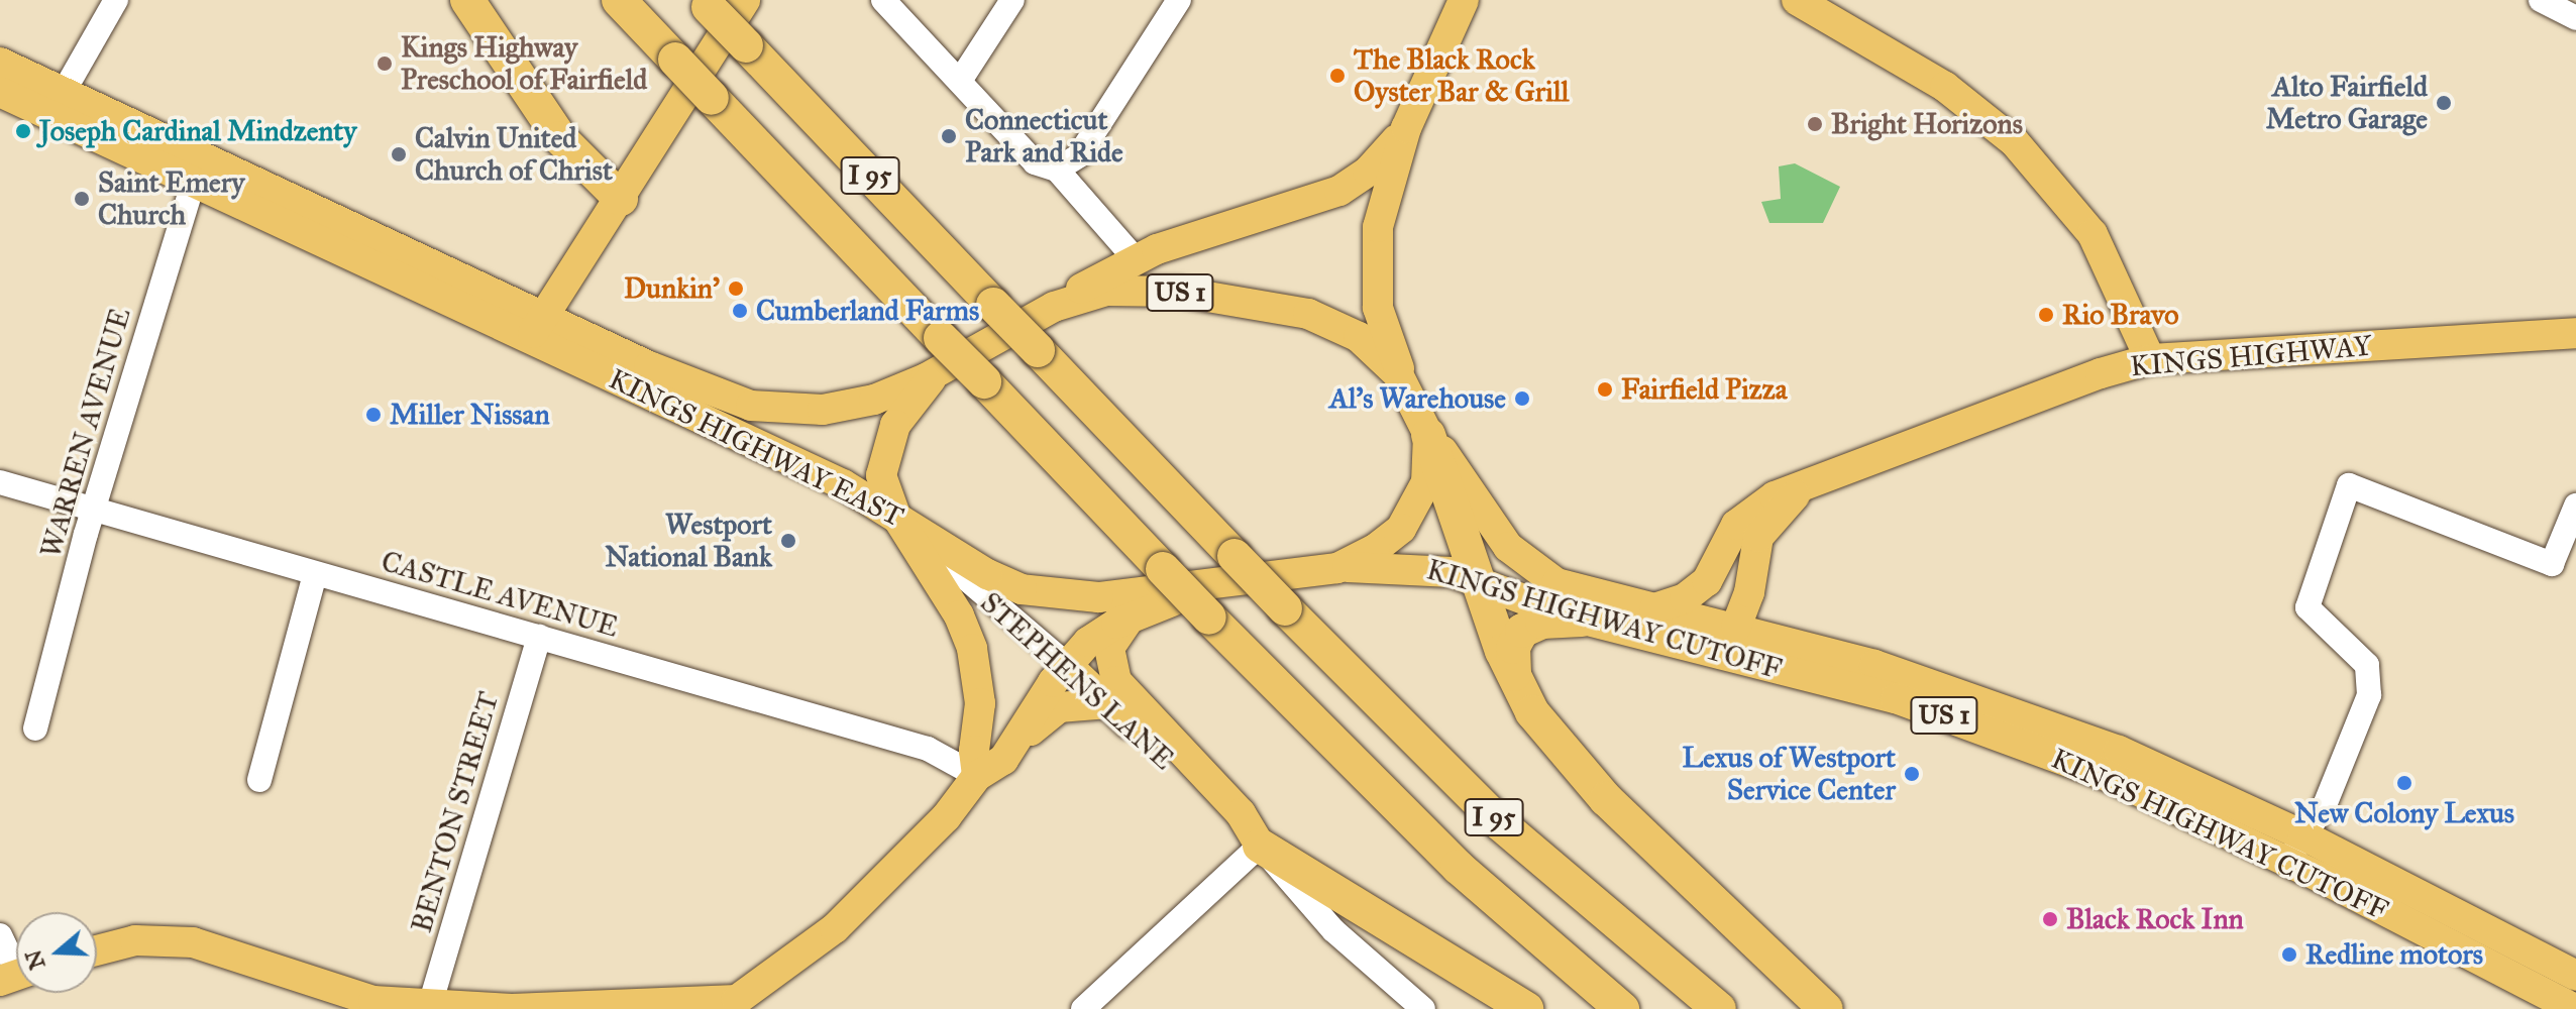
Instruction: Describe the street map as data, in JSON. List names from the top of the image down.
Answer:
{
  "streets": {
    "highway": ["I 95"],
    "main road": [
      "US 1",
      "KINGS HIGHWAY",
      "KINGS HIGHWAY EAST",
      "KINGS HIGHWAY CUTOFF",
      "STEPHENS LANE"
    ],
    "street": ["WARREN AVENUE", "CASTLE AVENUE", "BENTON STREET"]
  },
  "crossings": [
    ["I 95", "KINGS HIGHWAY EAST"],
    ["KINGS HIGHWAY", "KINGS HIGHWAY CUTOFF"],
    ["WARREN AVENUE", "KINGS HIGHWAY EAST"],
    ["WARREN AVENUE", "CASTLE AVENUE"],
    ["KINGS HIGHWAY EAST", "KINGS HIGHWAY CUTOFF"],
    ["KINGS HIGHWAY EAST", "STEPHENS LANE"],
    ["CASTLE AVENUE", "BENTON STREET"]
  ],
  "places": [
    "Kings Highway Preschool of Fairfield",
    "The Black Rock Oyster Bar & Grill",
    "Alto Fairfield Metro Garage",
    "Bright Horizons",
    "Joseph Cardinal Mindzenty",
    "Connecticut Park and Ride",
    "Calvin United Church of Christ",
    "Saint Emery Church",
    "Dunkin'",
    "Cumberland Farms",
    "Rio Bravo",
    "Fairfield Pizza",
    "Al's Warehouse",
    "Miller Nissan",
    "Westport National Bank",
    "Lexus of Westport Service Center",
    "New Colony Lexus",
    "Black Rock Inn",
    "Redline motors"
  ],
  "north": "left"
}
